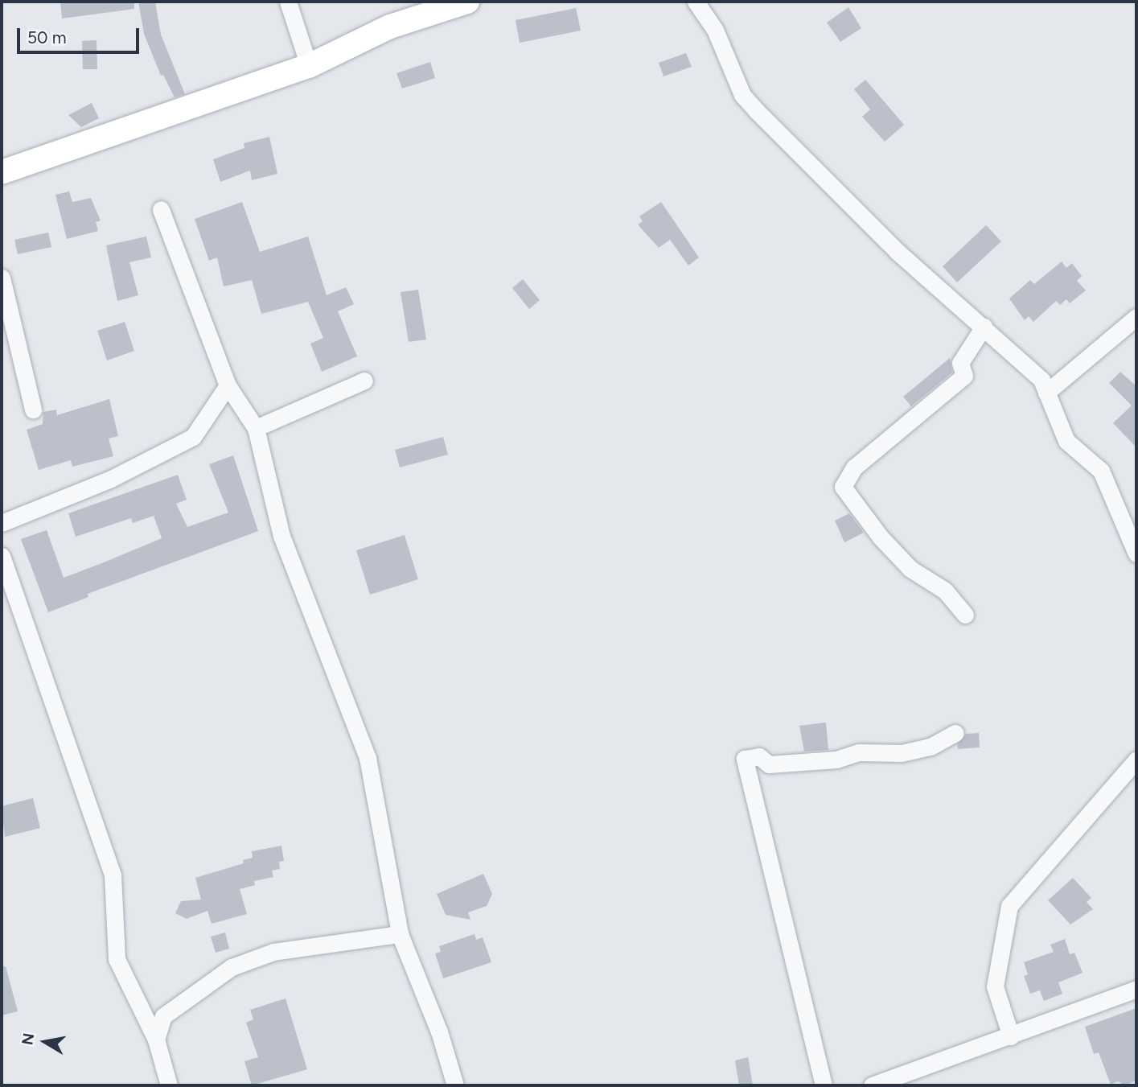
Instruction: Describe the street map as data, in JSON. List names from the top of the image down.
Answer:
{
  "scale_bar": "50 m",
  "north": "left"
}
